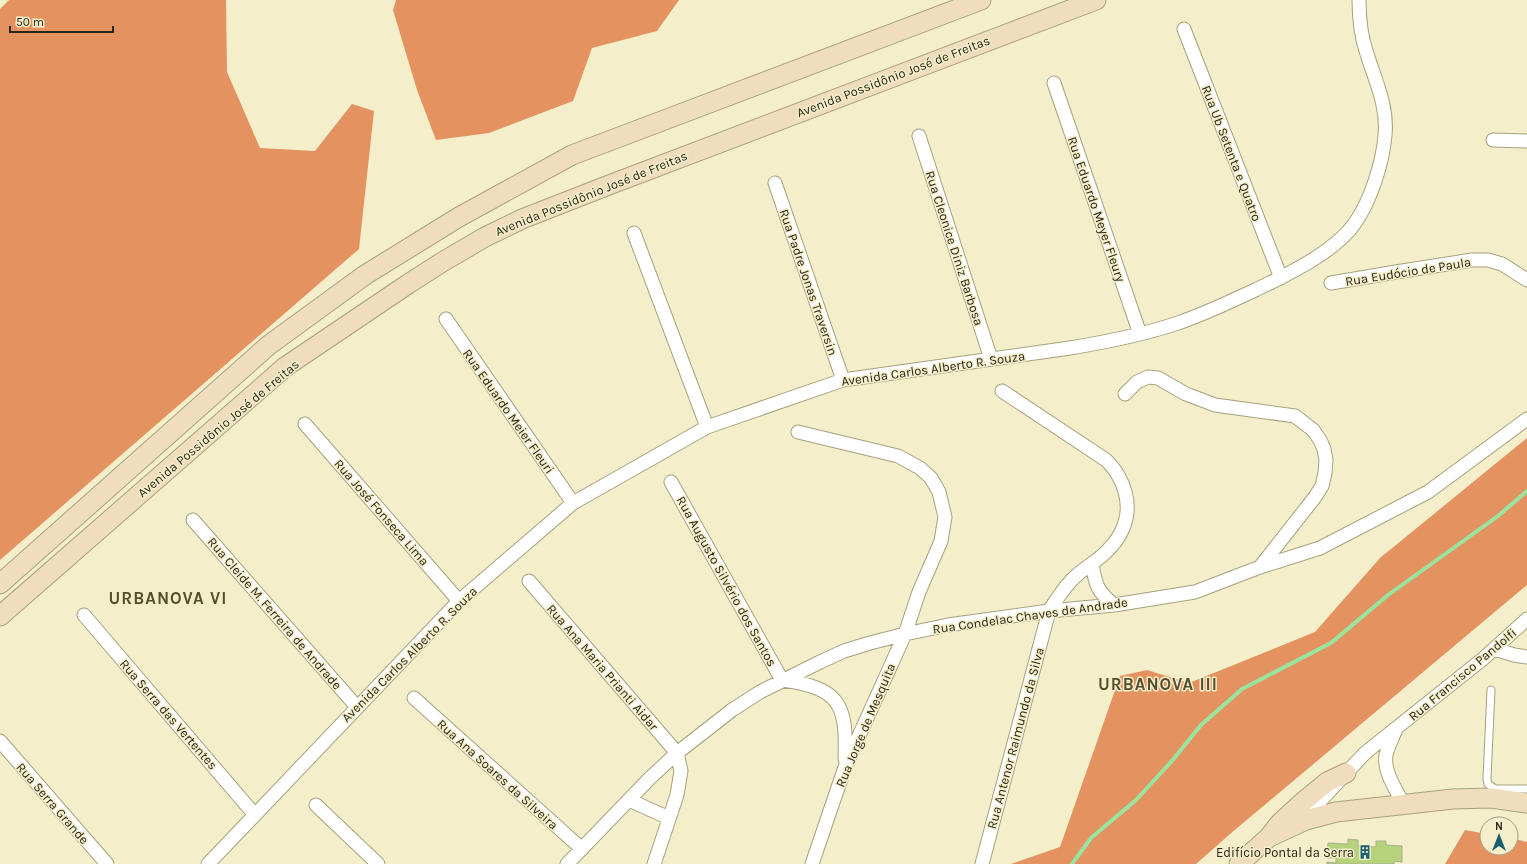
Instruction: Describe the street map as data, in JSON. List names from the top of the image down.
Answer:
{
  "streets": {
    "street": [
      "Avenida Possidônio José de Freitas",
      "Rua Ub Setenta e Quatro",
      "Rua Eduardo Meyer Fleury",
      "Rua Cleonice Diniz Barbosa",
      "Rua Eudócio de Paula",
      "Rua Padre Jonas Traversin",
      "Avenida Carlos Alberto R. Souza",
      "Rua Eduardo Meier Fleuri",
      "Rua José Fonseca Lima",
      "Rua Augusto Silvério dos Santos",
      "Rua Cleide M. Ferreira de Andrade",
      "Rua Condelac Chaves de Andrade",
      "Rua Ana Maria Prianti Aidar",
      "Rua Francisco Pandolfi",
      "Rua Serra das Vertentes",
      "Rua Jorge de Mesquita",
      "Rua Antenor Raimundo da Silva",
      "Rua Ana Soares da Silveira",
      "Rua Serra Grande"
    ]
  },
  "crossings": [
    ["Rua Ub Setenta e Quatro", "Avenida Carlos Alberto R. Souza"],
    ["Rua Eduardo Meyer Fleury", "Avenida Carlos Alberto R. Souza"],
    ["Rua Cleonice Diniz Barbosa", "Avenida Carlos Alberto R. Souza"],
    ["Rua Padre Jonas Traversin", "Avenida Carlos Alberto R. Souza"],
    ["Avenida Carlos Alberto R. Souza", "Rua Eduardo Meier Fleuri"],
    ["Avenida Carlos Alberto R. Souza", "Rua José Fonseca Lima"],
    ["Avenida Carlos Alberto R. Souza", "Rua Cleide M. Ferreira de Andrade"],
    ["Avenida Carlos Alberto R. Souza", "Rua Serra das Vertentes"],
    ["Rua Augusto Silvério dos Santos", "Rua Condelac Chaves de Andrade"],
    ["Rua Condelac Chaves de Andrade", "Rua Ana Maria Prianti Aidar"],
    ["Rua Condelac Chaves de Andrade", "Rua Jorge de Mesquita"],
    ["Rua Condelac Chaves de Andrade", "Rua Antenor Raimundo da Silva"],
    ["Rua Condelac Chaves de Andrade", "Rua Ana Soares da Silveira"]
  ],
  "districts": ["URBANOVA VI", "URBANOVA III"],
  "places": {
    "building": ["Edifício Pontal da Serra"]
  },
  "scale_bar": "50 m",
  "north": "top"
}
